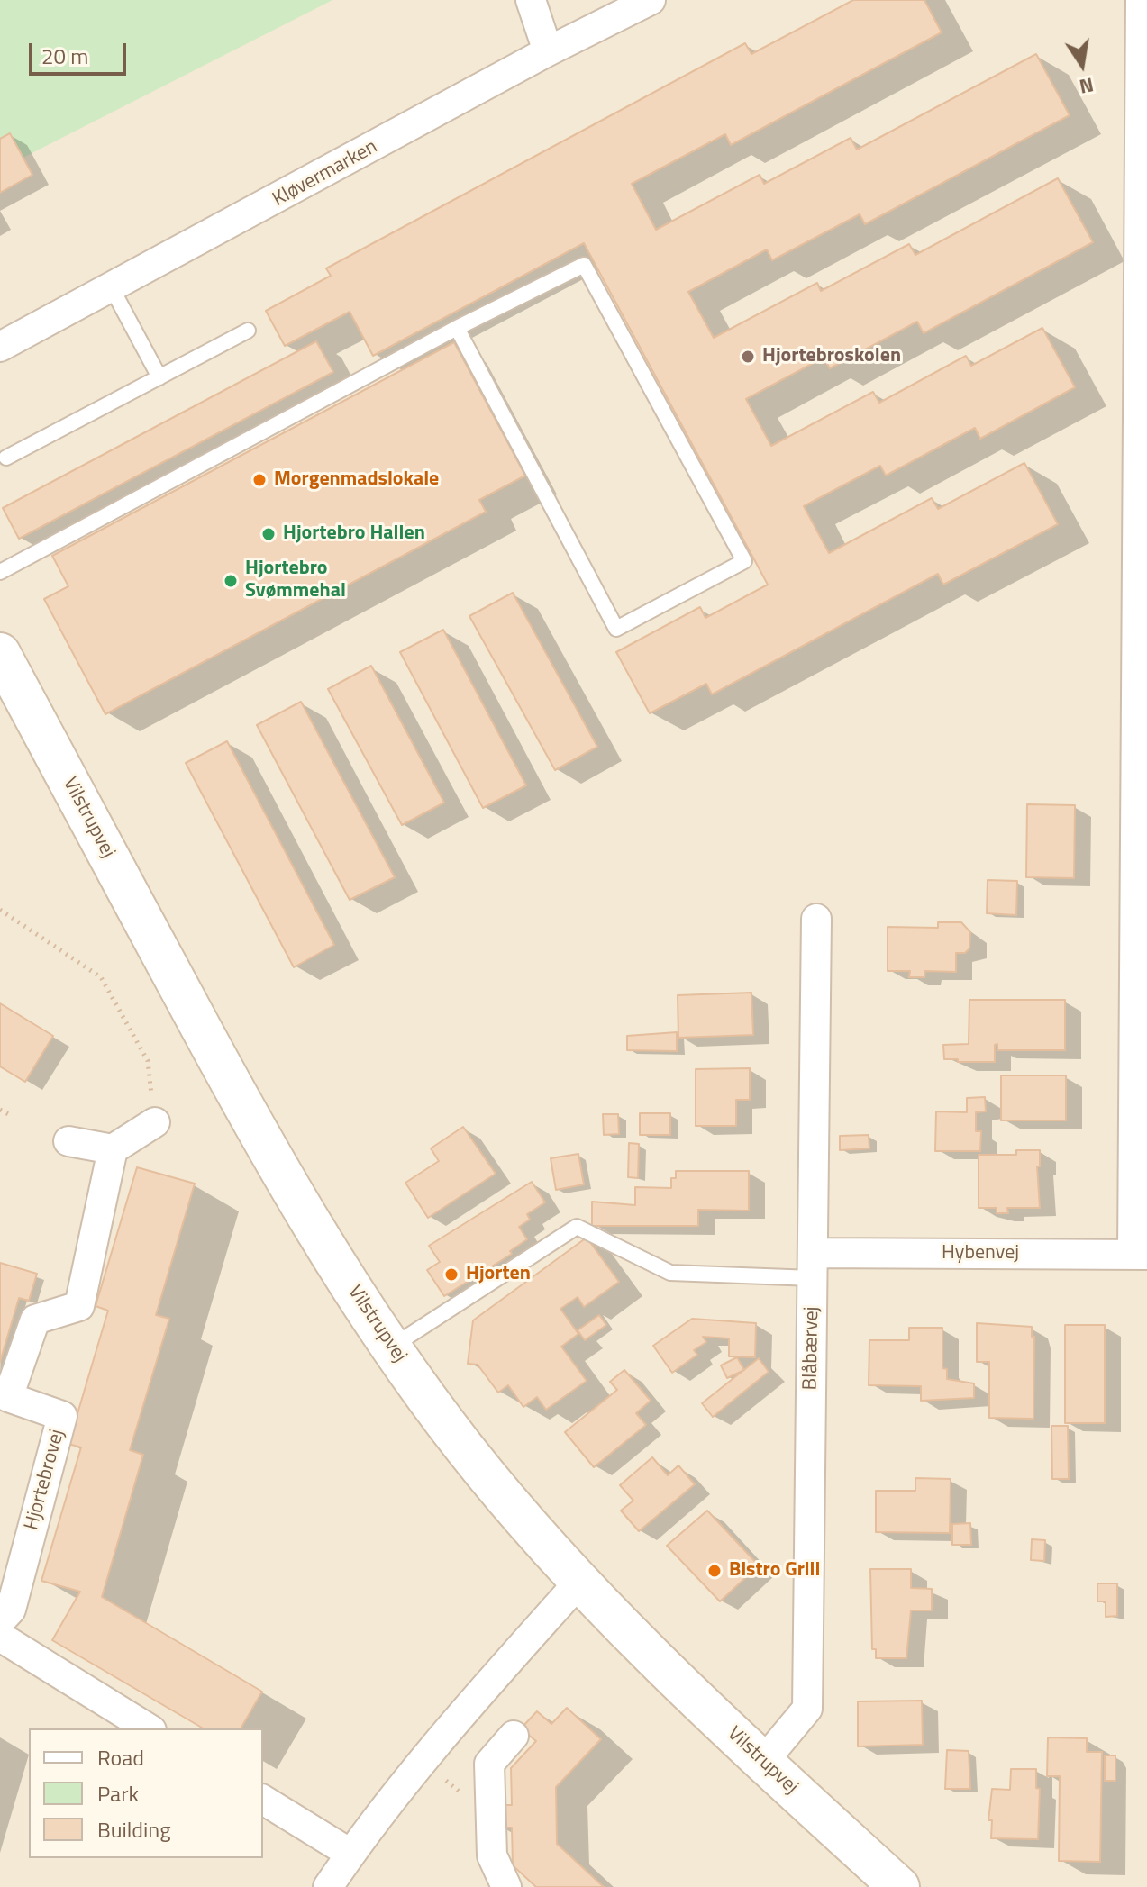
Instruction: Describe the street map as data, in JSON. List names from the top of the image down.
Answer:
{
  "streets": {
    "street": [
      "Kløvermarken",
      "Vilstrupvej",
      "Hybenvej",
      "Blåbærvej",
      "Hjortebrovej"
    ]
  },
  "crossings": [
    ["Vilstrupvej", "Blåbærvej"],
    ["Hybenvej", "Blåbærvej"]
  ],
  "places": [
    "Hjortebroskolen",
    "Morgenmadslokale",
    "Hjortebro Hallen",
    "Hjortebro Svømmehal",
    "Hjorten",
    "Bistro Grill"
  ],
  "legend": ["Road", "Park", "Building"],
  "scale_bar": "20 m",
  "north": "bottom"
}
